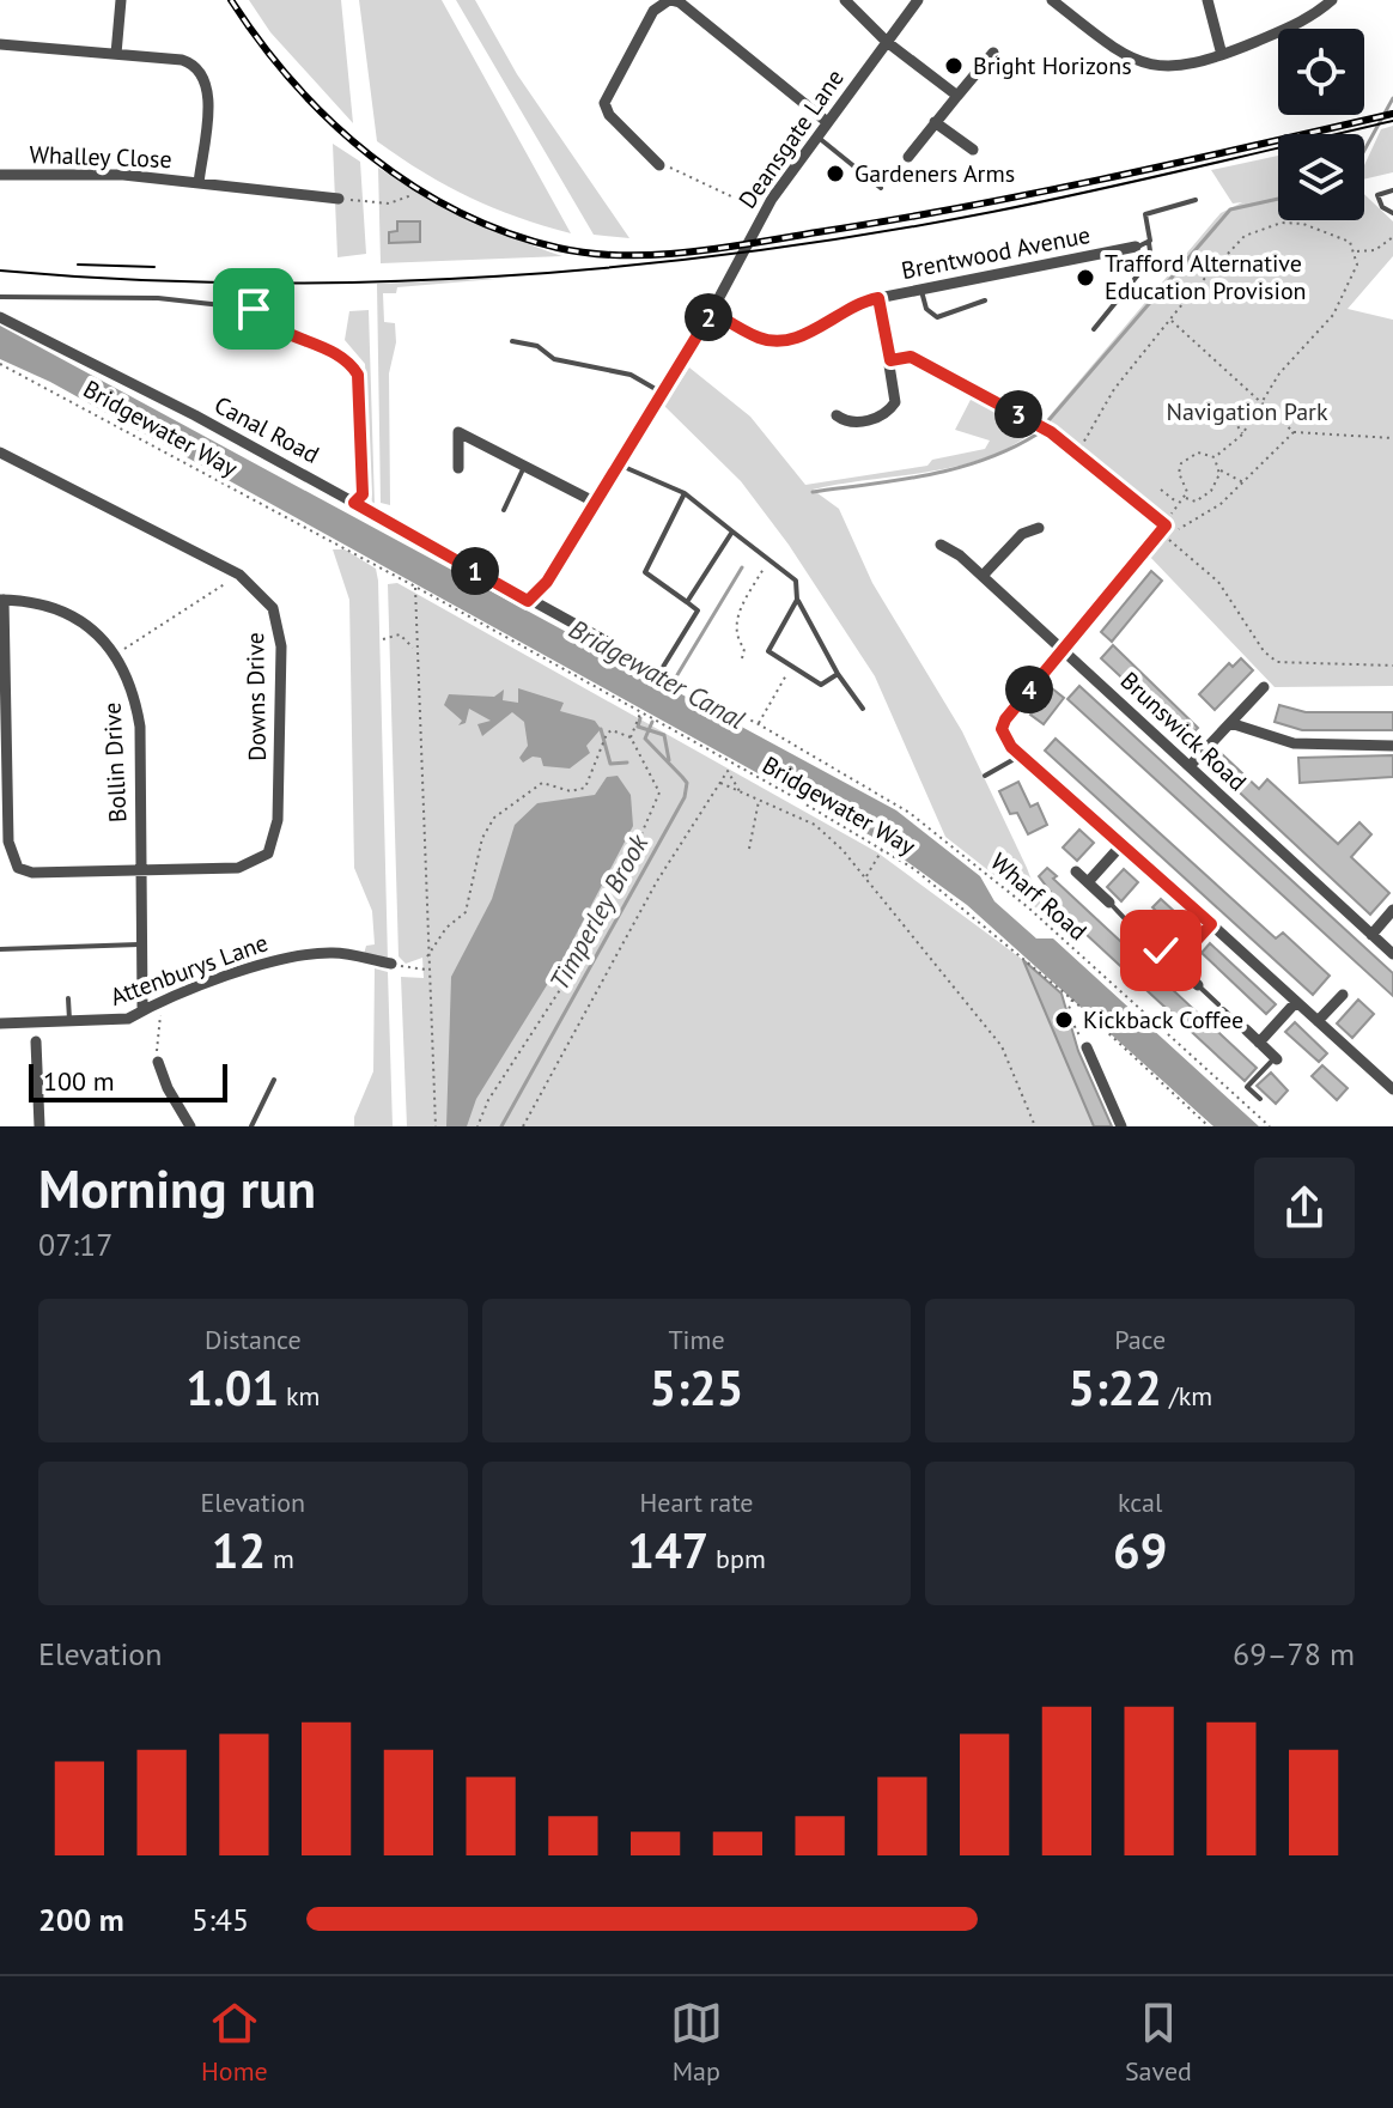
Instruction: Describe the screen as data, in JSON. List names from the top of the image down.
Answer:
{
  "streets": {
    "street": [
      "Deansgate Lane",
      "Whalley Close",
      "Brentwood Avenue",
      "Canal Road",
      "Downs Drive",
      "Brunswick Road",
      "Bollin Drive",
      "Attenburys Lane"
    ],
    "path": ["Bridgewater Way", "Wharf Road"]
  },
  "crossings": [
    ["Deansgate Lane", "Brentwood Avenue"],
    ["Deansgate Lane", "Canal Road"],
    ["Canal Road", "Wharf Road"],
    ["Downs Drive", "Bollin Drive"],
    ["Bollin Drive", "Attenburys Lane"]
  ],
  "water": ["Bridgewater Canal", "Timperley Brook"],
  "parks": ["Navigation Park"],
  "places": [
    "Bright Horizons",
    "Gardeners Arms",
    "Trafford Alternative Education Provision",
    "Kickback Coffee"
  ],
  "scale_bar": "100 m",
  "page": {
    "pins": [
      "2",
      "3",
      "1",
      "4"
    ],
    "scale": "100 m",
    "heading": ["Morning run", "07:17"],
    "stats": [
      ["Distance", "1.01 km"],
      ["Time", "5:25"],
      ["Pace", "5:22 /km"],
      ["Elevation", "12 m"],
      ["Heart rate", "147 bpm"],
      ["kcal", "69"]
    ],
    "chart": ["Elevation", "69–78 m"],
    "list": [
      {
        "name": "200 m",
        "note": "5:45"
      }
    ],
    "tabs": ["Home", "Map", "Saved"]
  }
}
